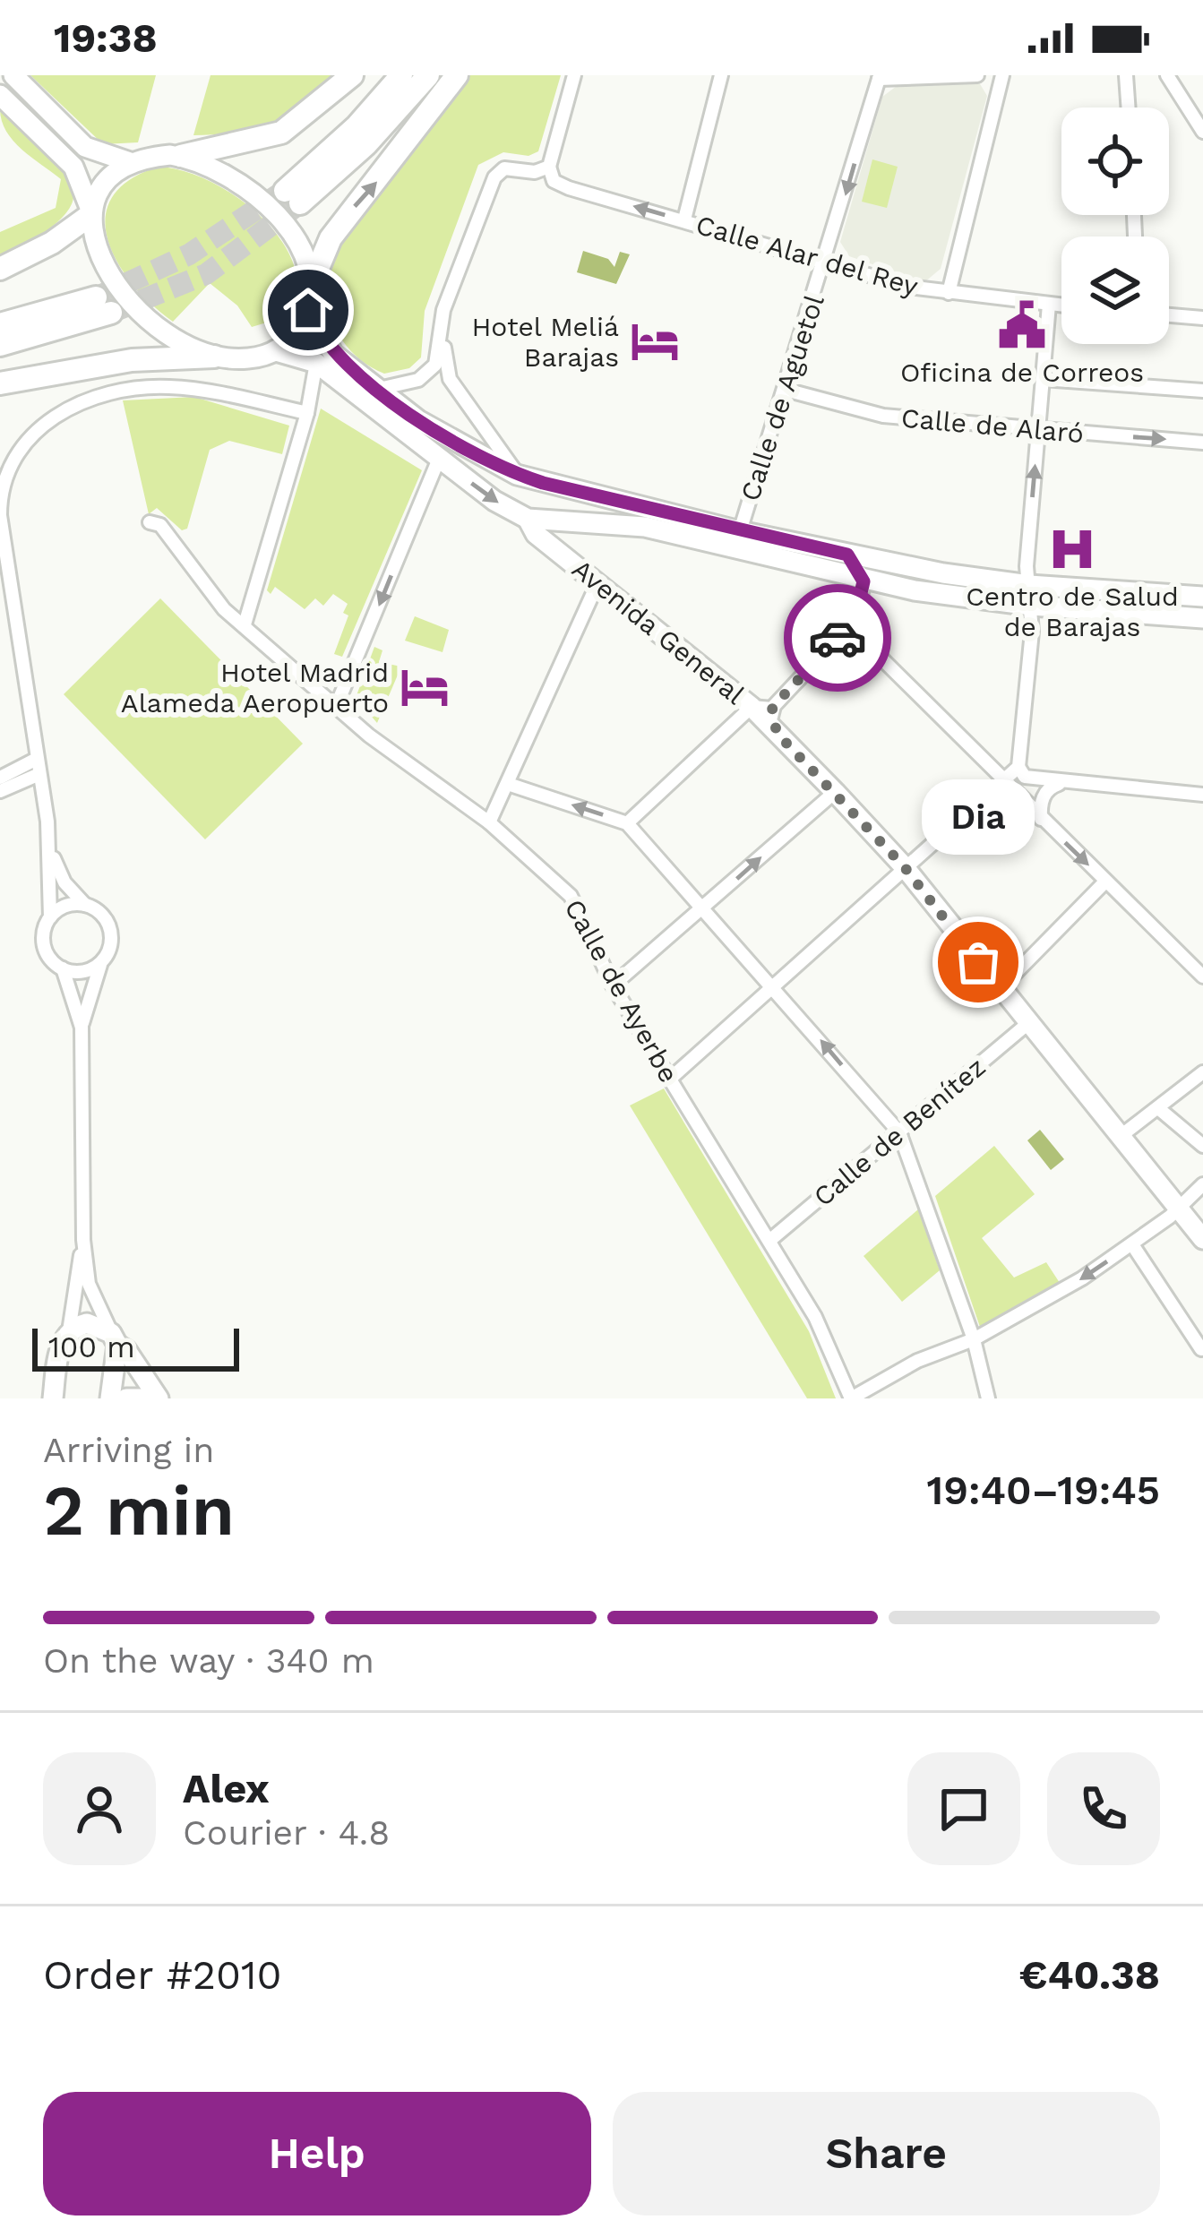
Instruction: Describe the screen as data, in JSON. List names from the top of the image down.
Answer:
{
  "streets": {
    "main road": ["Avenida General"],
    "street": [
      "Calle Alar del Rey",
      "Calle de Aguetol",
      "Calle de Alaró",
      "Calle de Ayerbe",
      "Calle de Benítez"
    ]
  },
  "crossings": [
    ["Calle Alar del Rey", "Calle de Aguetol"],
    ["Calle de Aguetol", "Calle de Alaró"],
    ["Avenida General", "Calle de Benítez"],
    ["Calle de Ayerbe", "Calle de Benítez"]
  ],
  "one_way": ["Calle de Aguetol"],
  "places": {
    "public building": ["Oficina de Correos"],
    "hotel": ["Hotel Meliá Barajas", "Hotel Madrid Alameda Aeropuerto"],
    "hospital": ["Centro de Salud de Barajas"],
    "other": ["Dia"]
  },
  "scale_bar": "100 m",
  "page": {
    "status": "19:38",
    "bubble": "Dia",
    "scale": "100 m",
    "heading": ["2 min", "Arriving in", "19:40–19:45"],
    "panel": [
      "Alex",
      "Courier · 4.8",
      "Order #2010",
      "€40.38"
    ],
    "bar": "On the way · 340 m",
    "buttons": ["Help", "Share"]
  }
}
